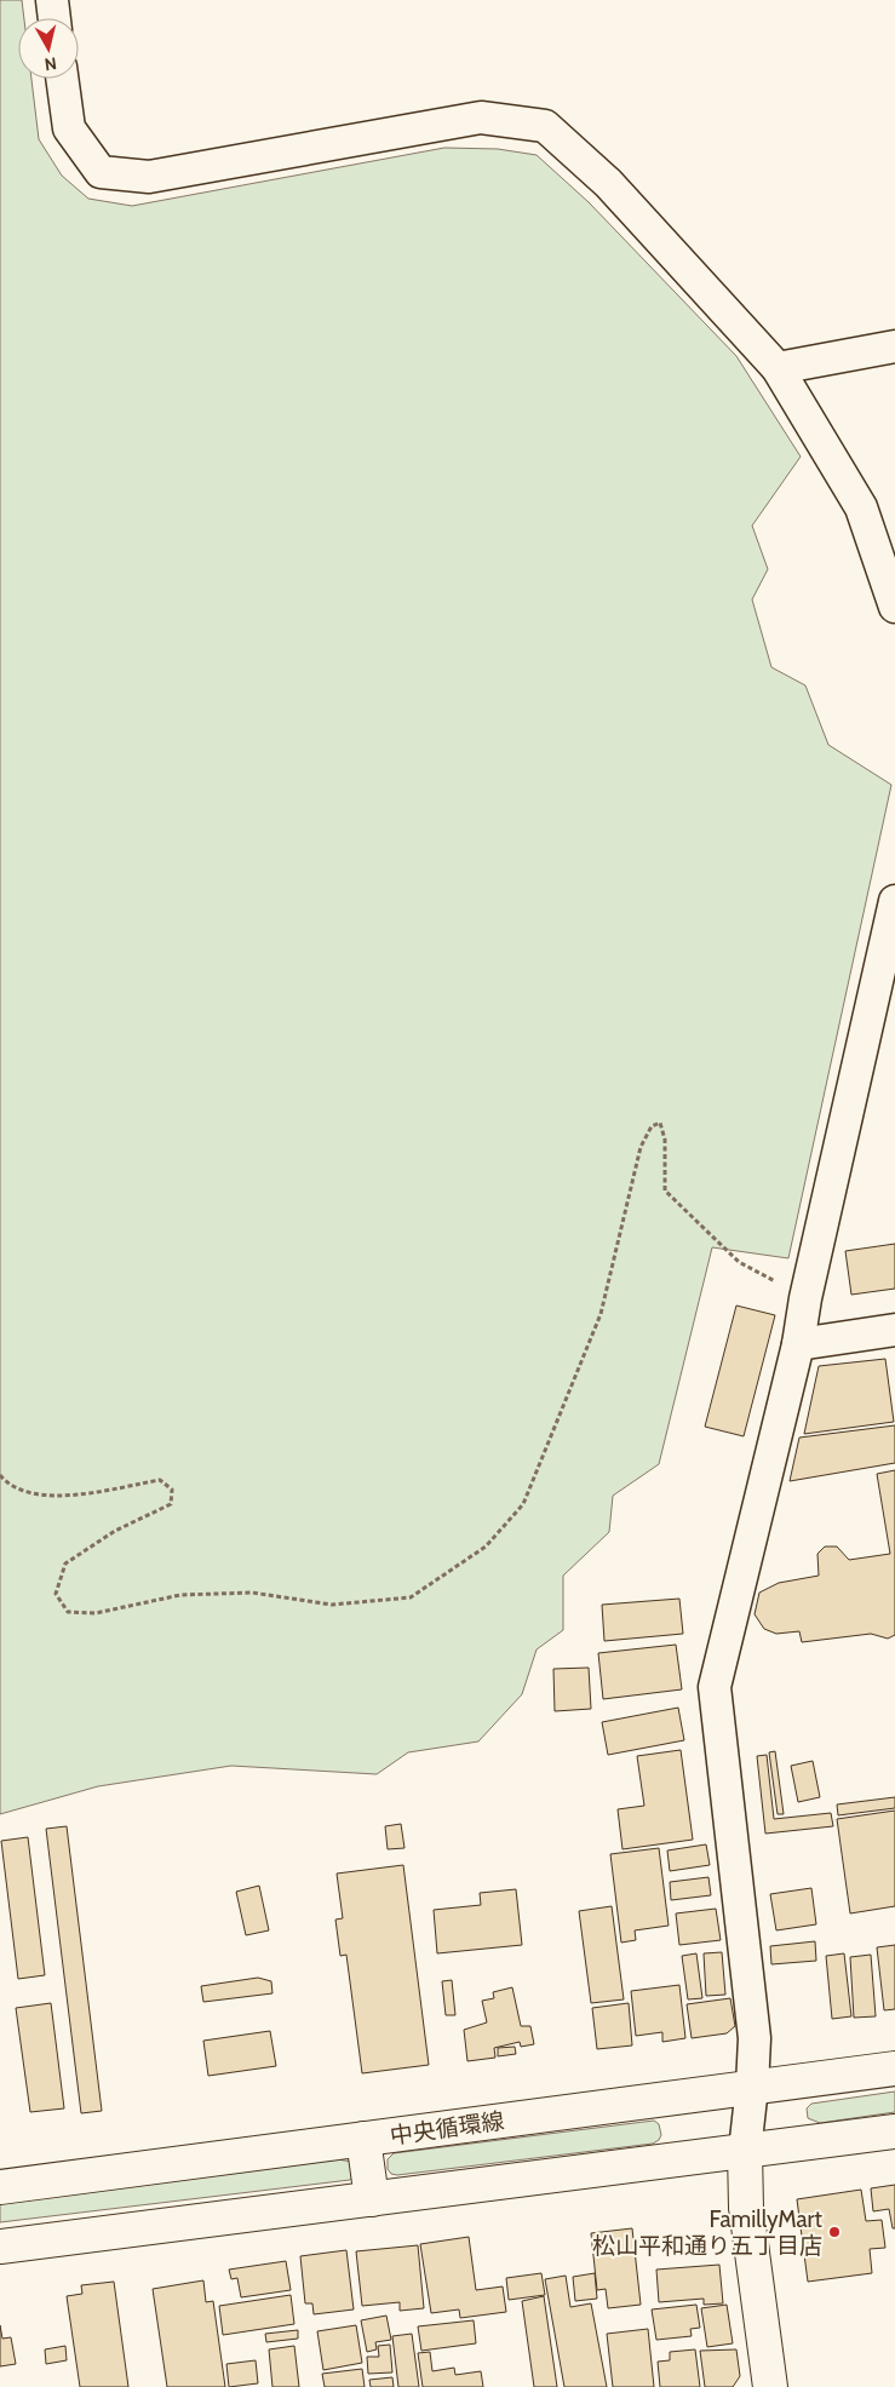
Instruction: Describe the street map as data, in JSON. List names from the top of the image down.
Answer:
{
  "streets": {
    "street": ["中央循環線"]
  },
  "places": ["FamillyMart 松山平和通り五丁目店"],
  "north": "bottom"
}
